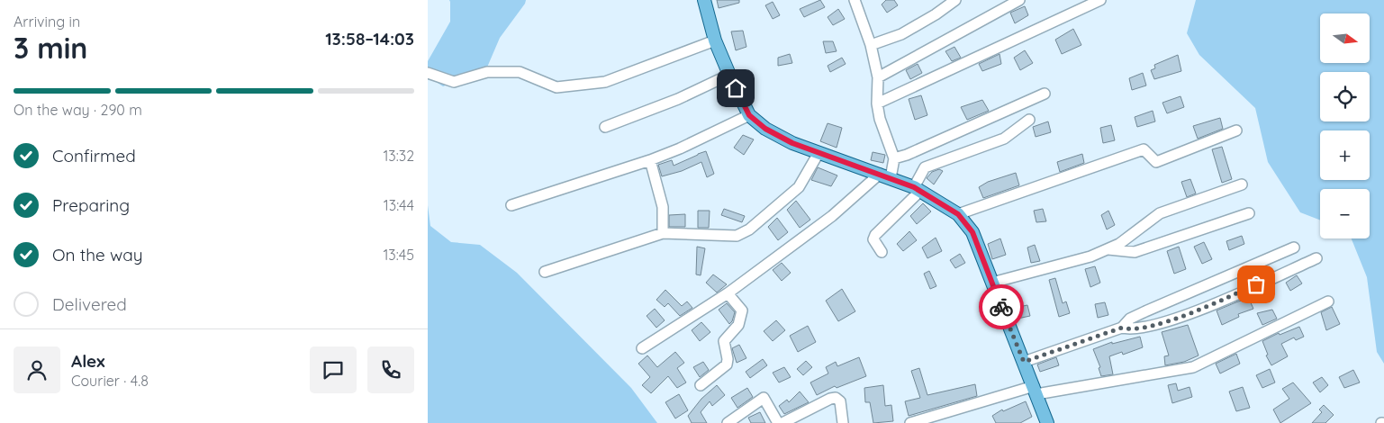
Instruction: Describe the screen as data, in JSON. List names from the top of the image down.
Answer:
{
  "north": "right",
  "page": {
    "heading": ["3 min", "Arriving in", "13:58–14:03"],
    "panel": ["Alex", "Courier · 4.8"],
    "map_buttons": ["+", "−"],
    "bar": "On the way · 290 m",
    "list": [
      ["Confirmed", "13:32"],
      ["Preparing", "13:44"],
      ["On the way", "13:45"],
      "Delivered"
    ]
  }
}
